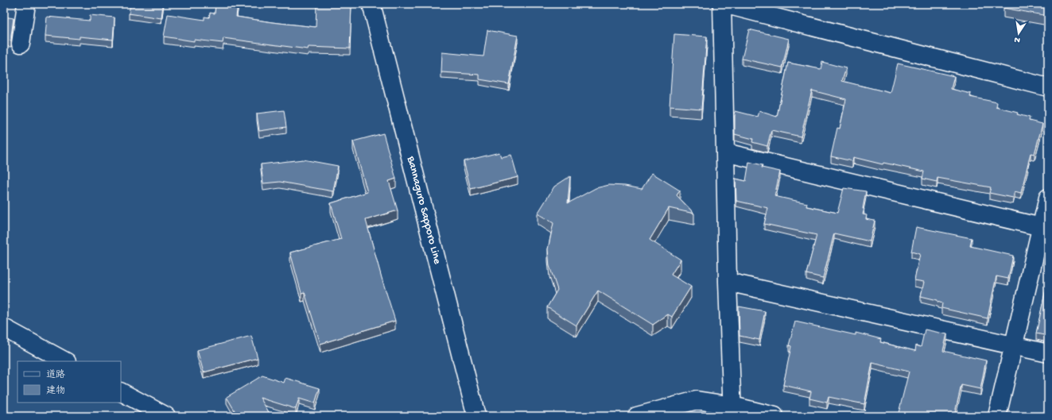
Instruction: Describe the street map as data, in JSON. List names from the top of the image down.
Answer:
{
  "streets": {
    "street": ["Bannaguro Sapporo Line"]
  },
  "legend": ["道路", "建物"],
  "north": "bottom"
}
